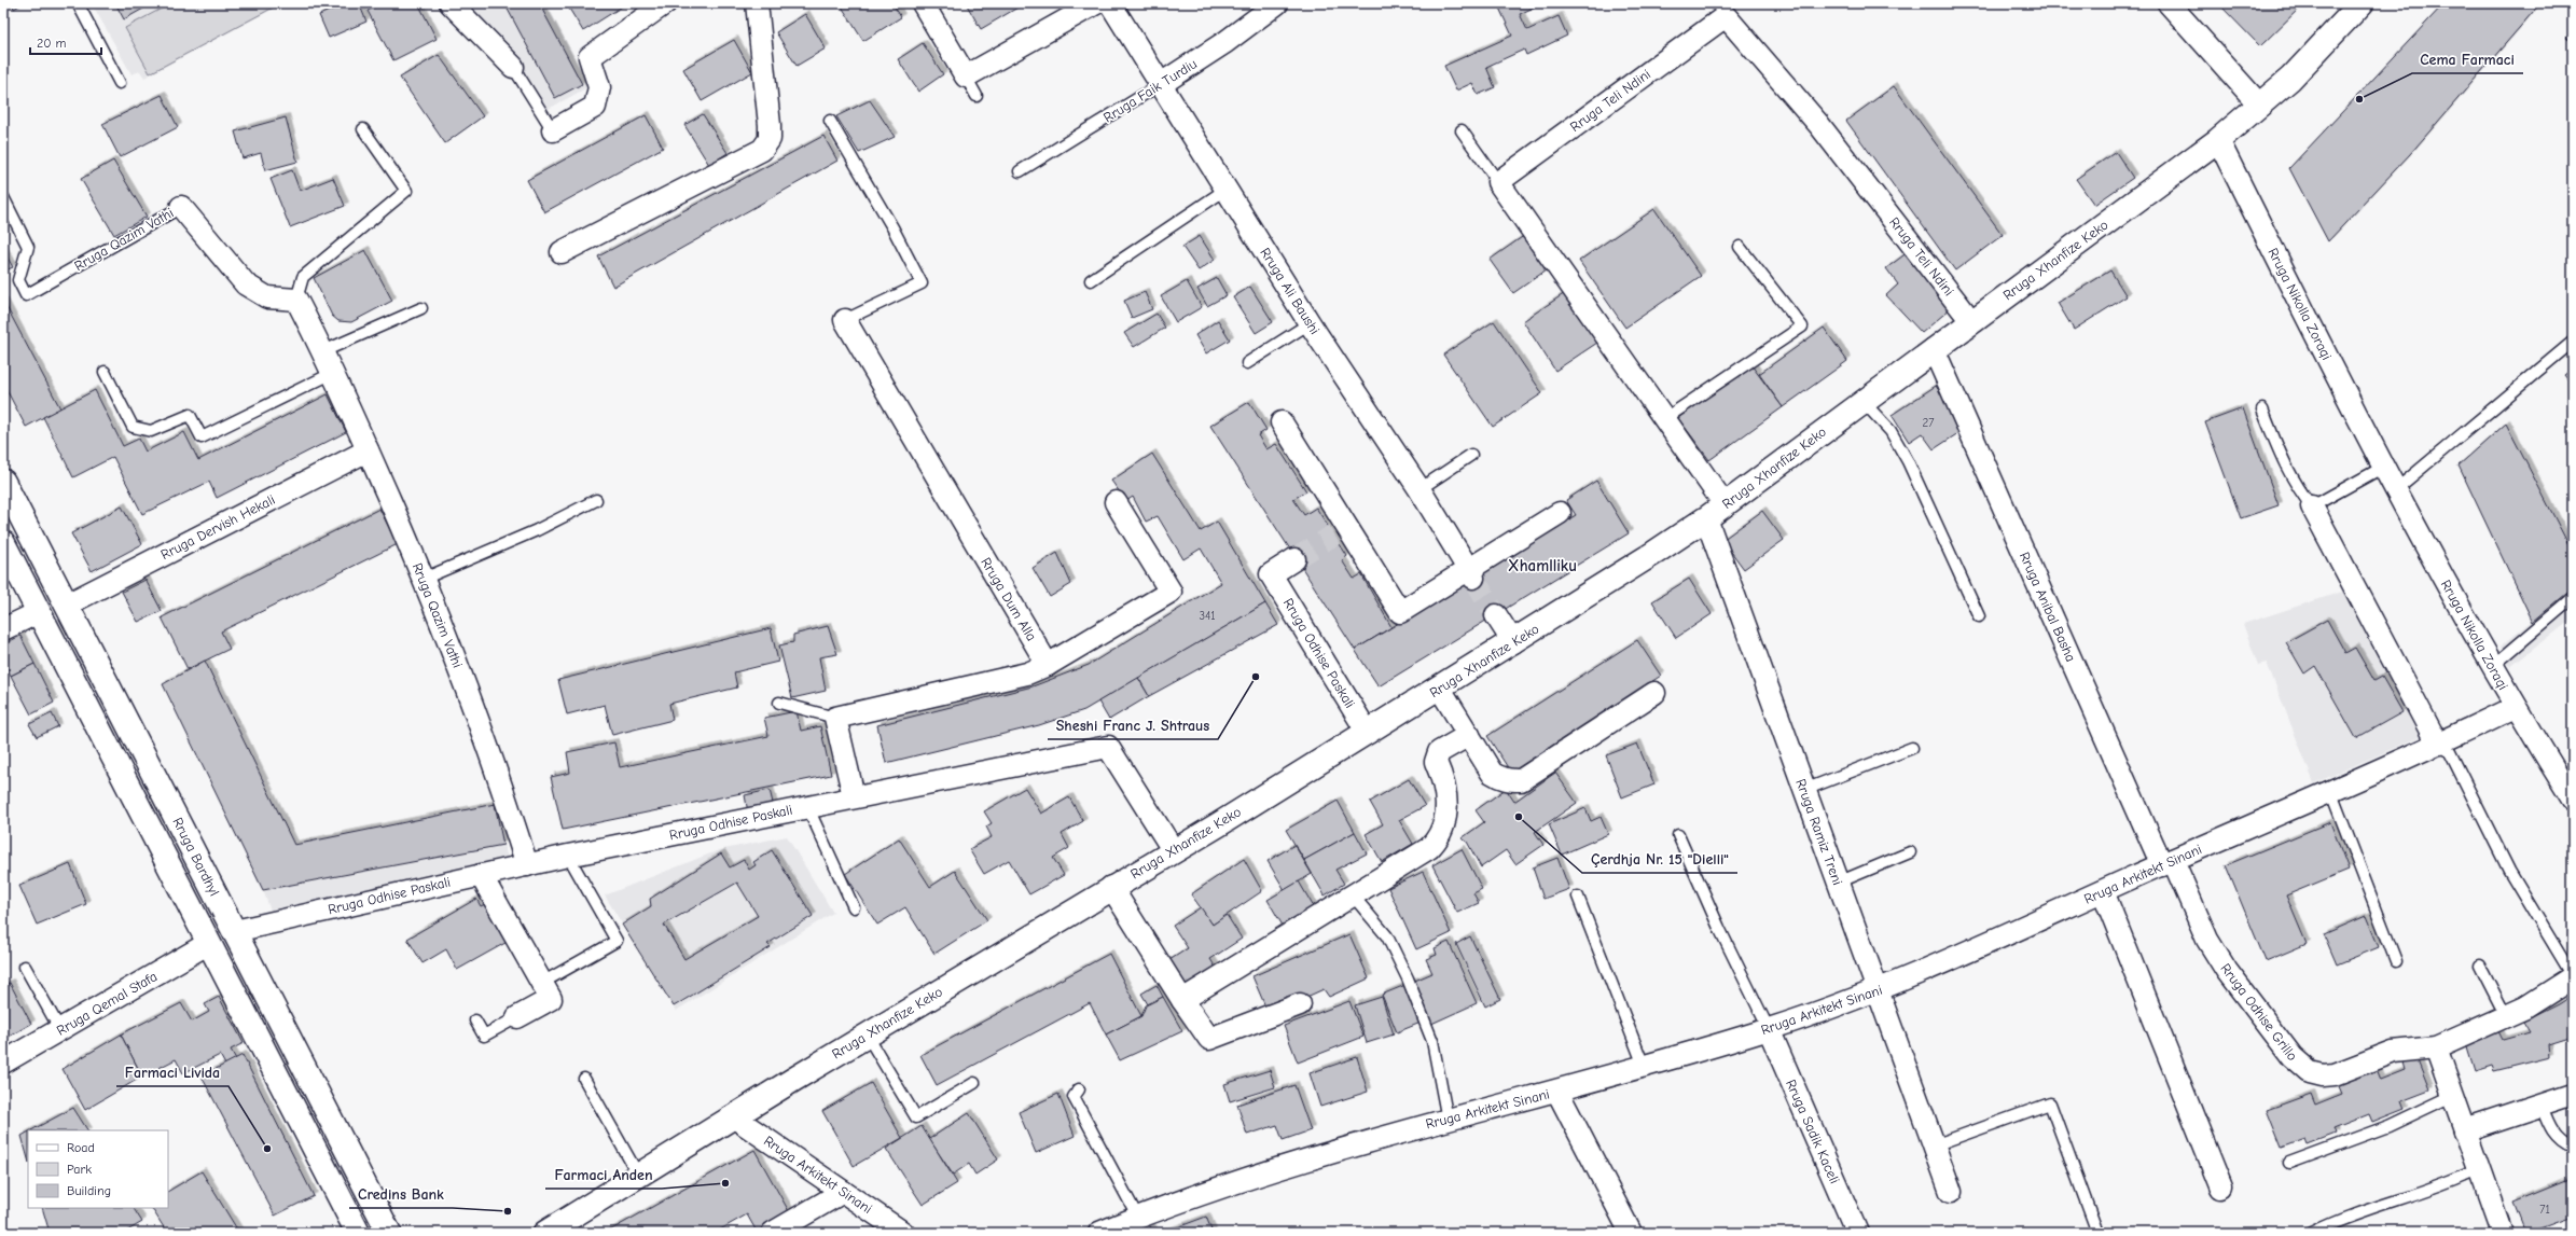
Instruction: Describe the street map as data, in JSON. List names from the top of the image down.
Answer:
{
  "streets": {
    "main road": ["Rruga Xhanfize Keko", "Rruga Bardhyl"],
    "street": [
      "Rruga Faik Turdiu",
      "Rruga Teli Ndini",
      "Rruga Qazim Vathi",
      "Rruga Ali Baushi",
      "Rruga Nikolla Zoraqi",
      "Rruga Dervish Hekali",
      "Rruga Dum Alla",
      "Rruga Anibal Basha",
      "Rruga Odhise Paskali",
      "Rruga Ramiz Treni",
      "Rruga Arkitekt Sinani",
      "Rruga Qemal Stafa",
      "Rruga Odhise Grillo",
      "Rruga Sadik Kaceli"
    ]
  },
  "crossings": [
    ["Rruga Faik Turdiu", "Rruga Ali Baushi"],
    ["Rruga Teli Ndini", "Rruga Xhanfize Keko"],
    ["Rruga Qazim Vathi", "Rruga Dervish Hekali"],
    ["Rruga Qazim Vathi", "Rruga Odhise Paskali"],
    ["Rruga Xhanfize Keko", "Rruga Nikolla Zoraqi"],
    ["Rruga Xhanfize Keko", "Rruga Anibal Basha"],
    ["Rruga Xhanfize Keko", "Rruga Odhise Paskali"],
    ["Rruga Xhanfize Keko", "Rruga Ramiz Treni"],
    ["Rruga Xhanfize Keko", "Rruga Arkitekt Sinani"],
    ["Rruga Nikolla Zoraqi", "Rruga Arkitekt Sinani"],
    ["Rruga Dervish Hekali", "Rruga Bardhyl"],
    ["Rruga Anibal Basha", "Rruga Arkitekt Sinani"],
    ["Rruga Anibal Basha", "Rruga Odhise Grillo"],
    ["Rruga Odhise Paskali", "Rruga Bardhyl"],
    ["Rruga Ramiz Treni", "Rruga Arkitekt Sinani"],
    ["Rruga Bardhyl", "Rruga Qemal Stafa"],
    ["Rruga Arkitekt Sinani", "Rruga Odhise Grillo"],
    ["Rruga Arkitekt Sinani", "Rruga Sadik Kaceli"]
  ],
  "districts": ["Xhamlliku"],
  "places": [
    "Cema Farmaci",
    "Sheshi Franc J. Shtraus",
    "Çerdhja Nr. 15 \"Dielli\"",
    "Farmaci Livida",
    "Farmaci Anden",
    "Credins Bank"
  ],
  "house_numbers": ["27", "341", "71"],
  "legend": ["Road", "Park", "Building"],
  "scale_bar": "20 m"
}
